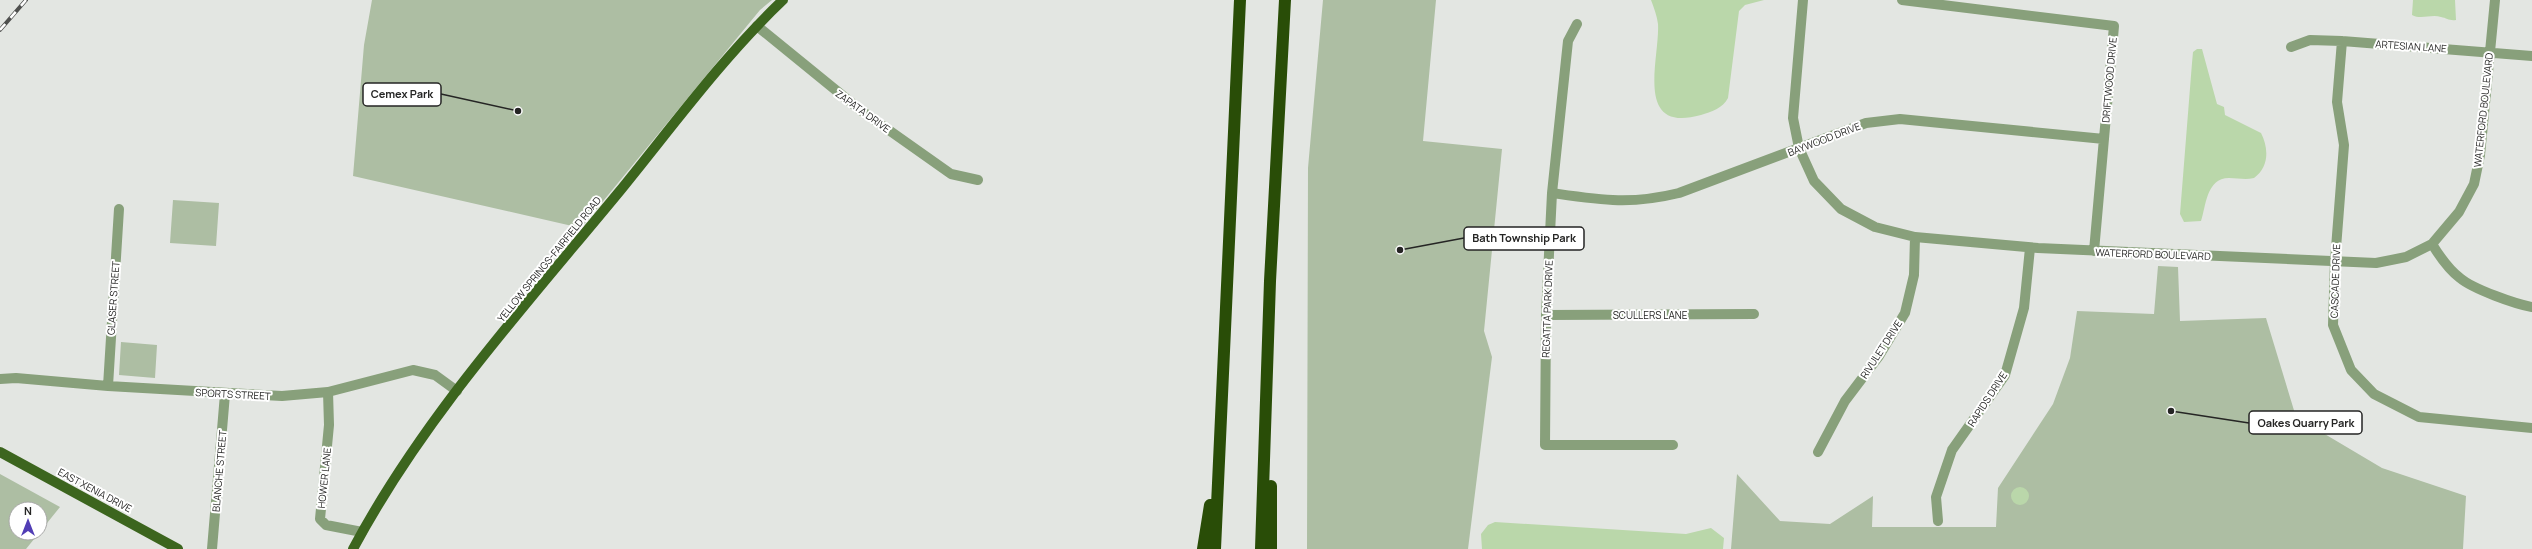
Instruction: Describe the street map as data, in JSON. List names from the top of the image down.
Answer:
{
  "streets": {
    "main road": ["YELLOW SPRINGS-FAIRFIELD ROAD", "EAST XENIA DRIVE"],
    "street": [
      "ARTESIAN LANE",
      "DRIFTWOOD DRIVE",
      "WATERFORD BOULEVARD",
      "ZAPATA DRIVE",
      "BAYWOOD DRIVE",
      "CASCADE DRIVE",
      "GLASER STREET",
      "REGATTA PARK DRIVE",
      "SCULLERS LANE",
      "RIVULET DRIVE",
      "SPORTS STREET",
      "RAPIDS DRIVE",
      "BLANCHE STREET",
      "HOWER LANE"
    ]
  },
  "crossings": [
    ["ARTESIAN LANE", "WATERFORD BOULEVARD"],
    ["ARTESIAN LANE", "CASCADE DRIVE"],
    ["DRIFTWOOD DRIVE", "WATERFORD BOULEVARD"],
    ["DRIFTWOOD DRIVE", "BAYWOOD DRIVE"],
    ["WATERFORD BOULEVARD", "BAYWOOD DRIVE"],
    ["WATERFORD BOULEVARD", "CASCADE DRIVE"],
    ["WATERFORD BOULEVARD", "RIVULET DRIVE"],
    ["WATERFORD BOULEVARD", "RAPIDS DRIVE"],
    ["ZAPATA DRIVE", "YELLOW SPRINGS-FAIRFIELD ROAD"],
    ["BAYWOOD DRIVE", "REGATTA PARK DRIVE"],
    ["YELLOW SPRINGS-FAIRFIELD ROAD", "SPORTS STREET"],
    ["YELLOW SPRINGS-FAIRFIELD ROAD", "HOWER LANE"],
    ["GLASER STREET", "SPORTS STREET"],
    ["REGATTA PARK DRIVE", "SCULLERS LANE"],
    ["SPORTS STREET", "BLANCHE STREET"],
    ["SPORTS STREET", "HOWER LANE"]
  ],
  "places": ["Cemex Park", "Bath Township Park", "Oakes Quarry Park"],
  "north": "top"
}
